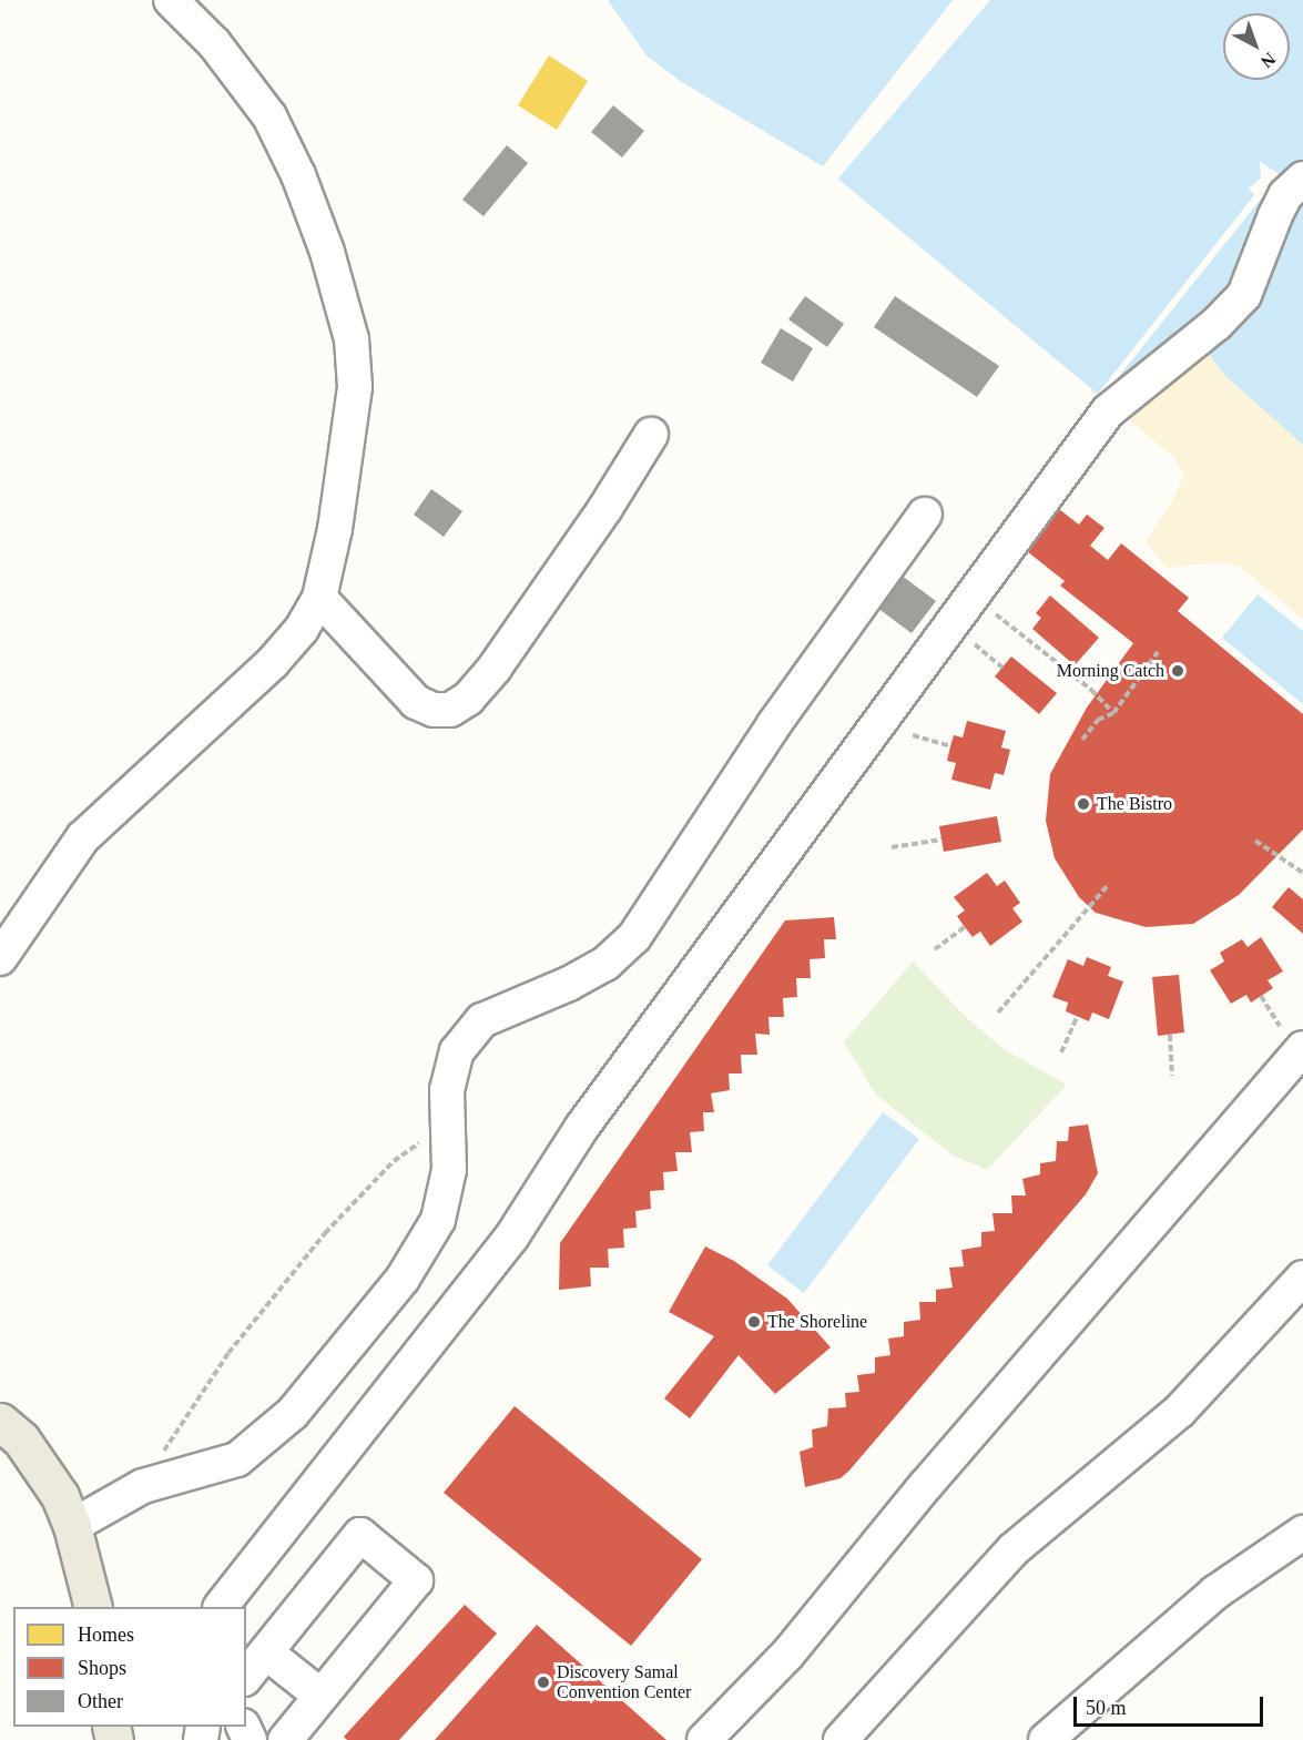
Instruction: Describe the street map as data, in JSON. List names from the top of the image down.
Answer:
{
  "places": [
    "Morning Catch",
    "The Bistro",
    "The Shoreline",
    "Discovery Samal Convention Center"
  ],
  "legend": ["Homes", "Shops", "Other"],
  "scale_bar": "50 m",
  "north": "bottom right"
}
